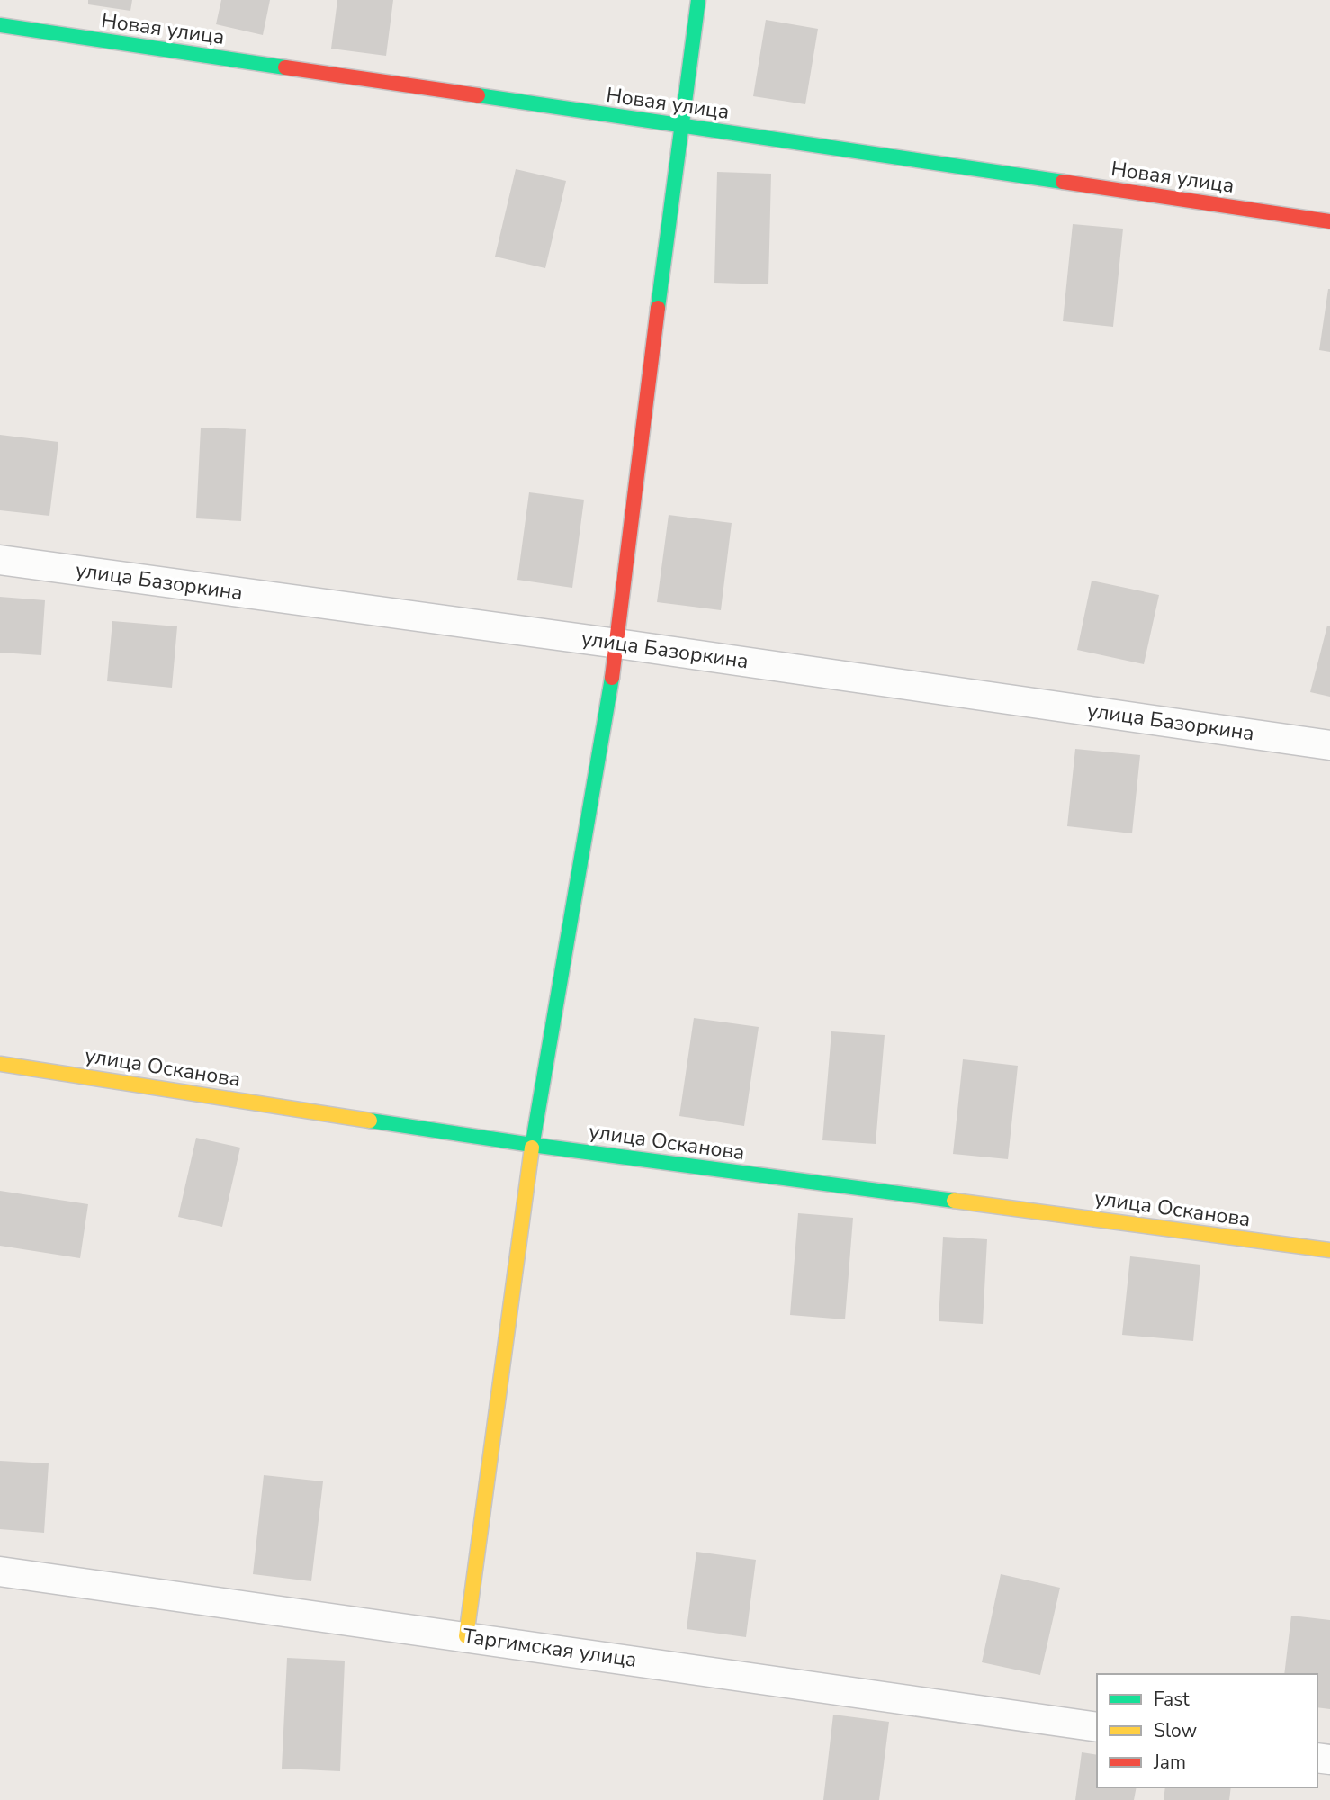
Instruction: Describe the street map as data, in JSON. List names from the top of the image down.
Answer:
{
  "streets": {
    "street": [
      "Новая улица",
      "улица Базоркина",
      "улица Осканова",
      "Таргимская улица"
    ]
  },
  "legend": ["Fast", "Slow", "Jam"]
}
